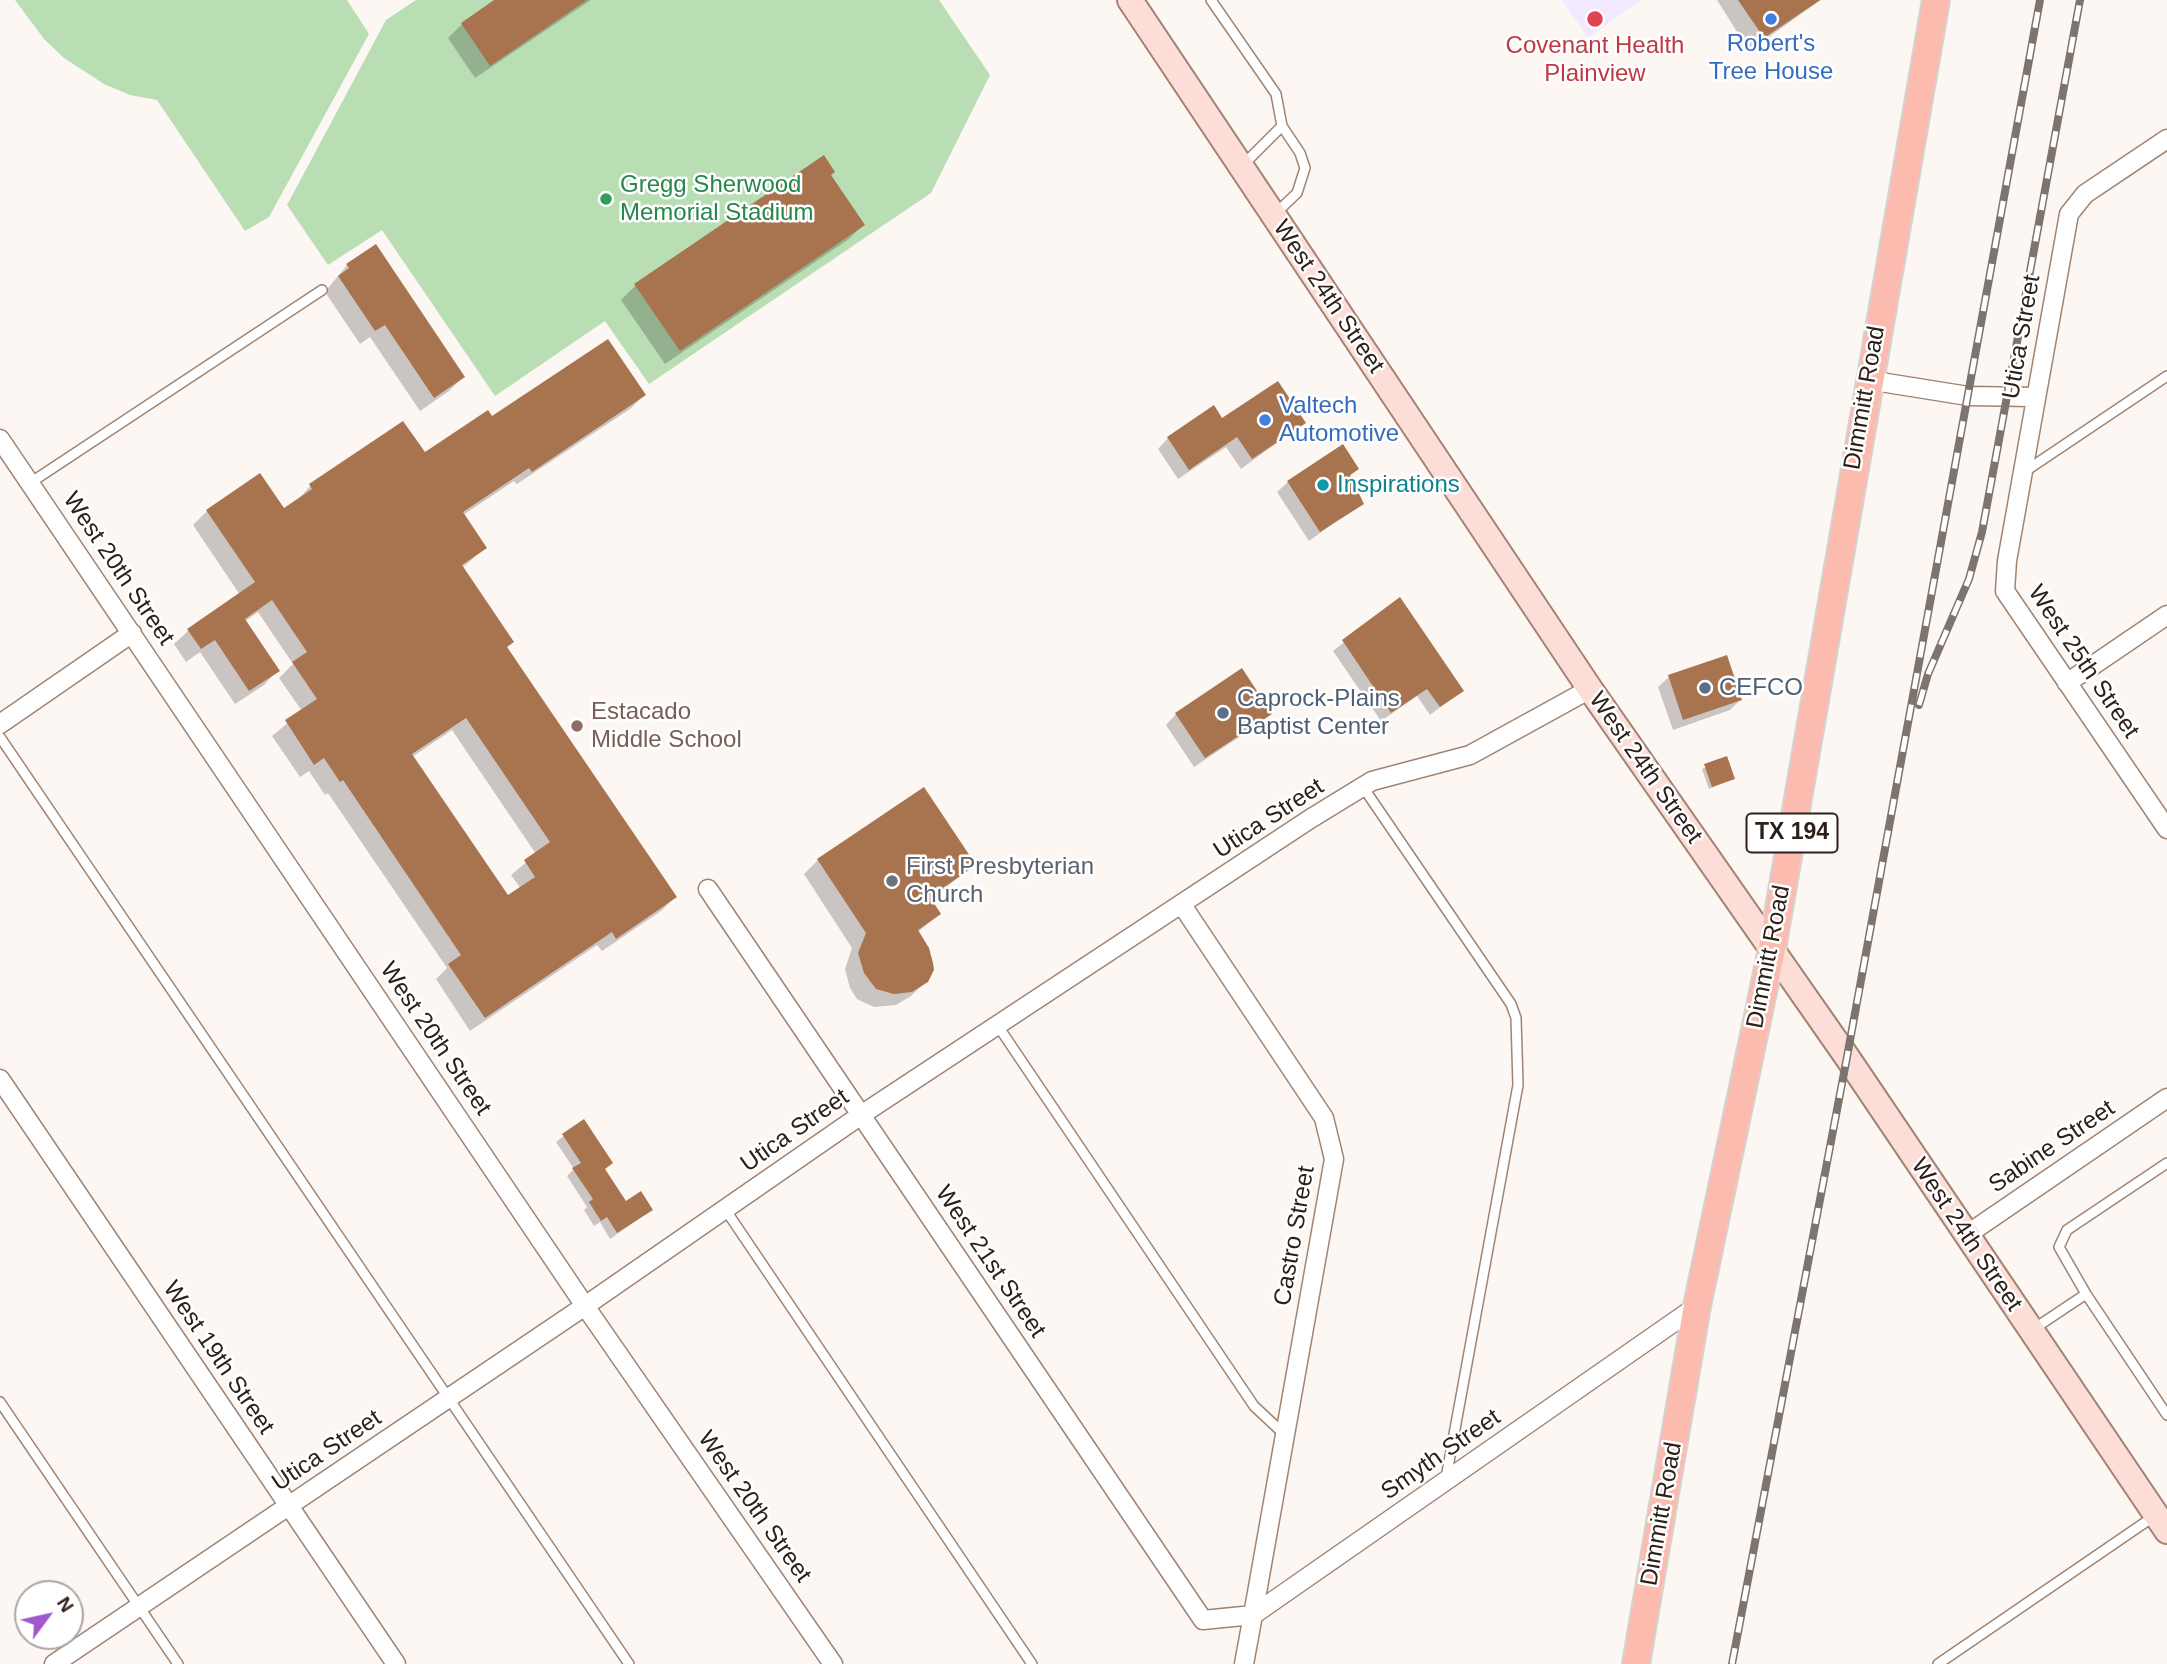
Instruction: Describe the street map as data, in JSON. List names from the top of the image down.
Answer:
{
  "streets": {
    "main road": ["West 24th Street", "Dimmitt Road", "TX 194"],
    "street": [
      "Utica Street",
      "West 20th Street",
      "West 25th Street",
      "Sabine Street",
      "Castro Street",
      "West 21st Street",
      "West 19th Street",
      "Smyth Street"
    ]
  },
  "crossings": [
    ["West 24th Street", "Utica Street"],
    ["West 24th Street", "Dimmitt Road"],
    ["West 24th Street", "Sabine Street"],
    ["Utica Street", "West 20th Street"],
    ["Utica Street", "West 25th Street"],
    ["Utica Street", "Castro Street"],
    ["Utica Street", "West 21st Street"],
    ["Utica Street", "West 19th Street"],
    ["Dimmitt Road", "Smyth Street"],
    ["Castro Street", "West 21st Street"],
    ["Castro Street", "Smyth Street"],
    ["West 21st Street", "Smyth Street"]
  ],
  "places": [
    "Covenant Health Plainview",
    "Robert's Tree House",
    "Gregg Sherwood Memorial Stadium",
    "Valtech Automotive",
    "Inspirations",
    "CEFCO",
    "Caprock-Plains Baptist Center",
    "Estacado Middle School",
    "First Presbyterian Church"
  ],
  "north": "top right"
}
